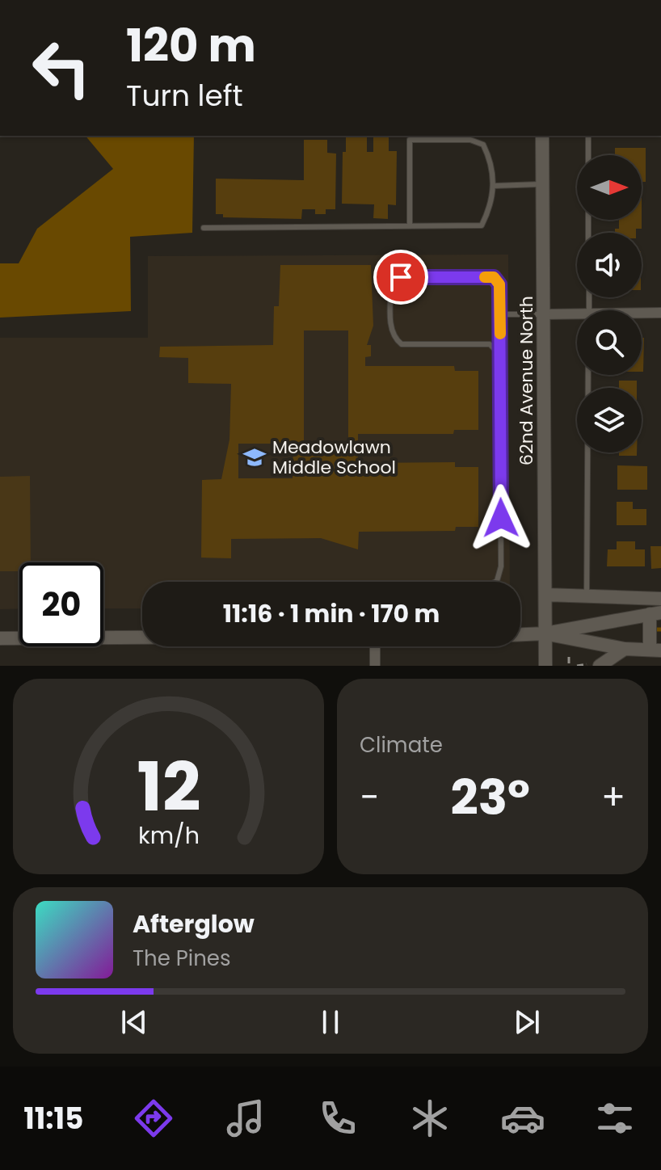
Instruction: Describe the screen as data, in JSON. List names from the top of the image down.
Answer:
{
  "streets": {
    "street": ["62nd Avenue North"]
  },
  "places": {
    "school or university": ["Meadowlawn Middle School"]
  },
  "north": "right",
  "page": {
    "turn": ["120 m", "Turn left"],
    "limit": "20",
    "trip": "11:16 · 1 min · 170 m",
    "tile": "Climate",
    "heat": ["−", "23°", "+"],
    "song": ["Afterglow", "The Pines"],
    "tabs": "11:15",
    "gauge": ["12", "km/h"]
  }
}
